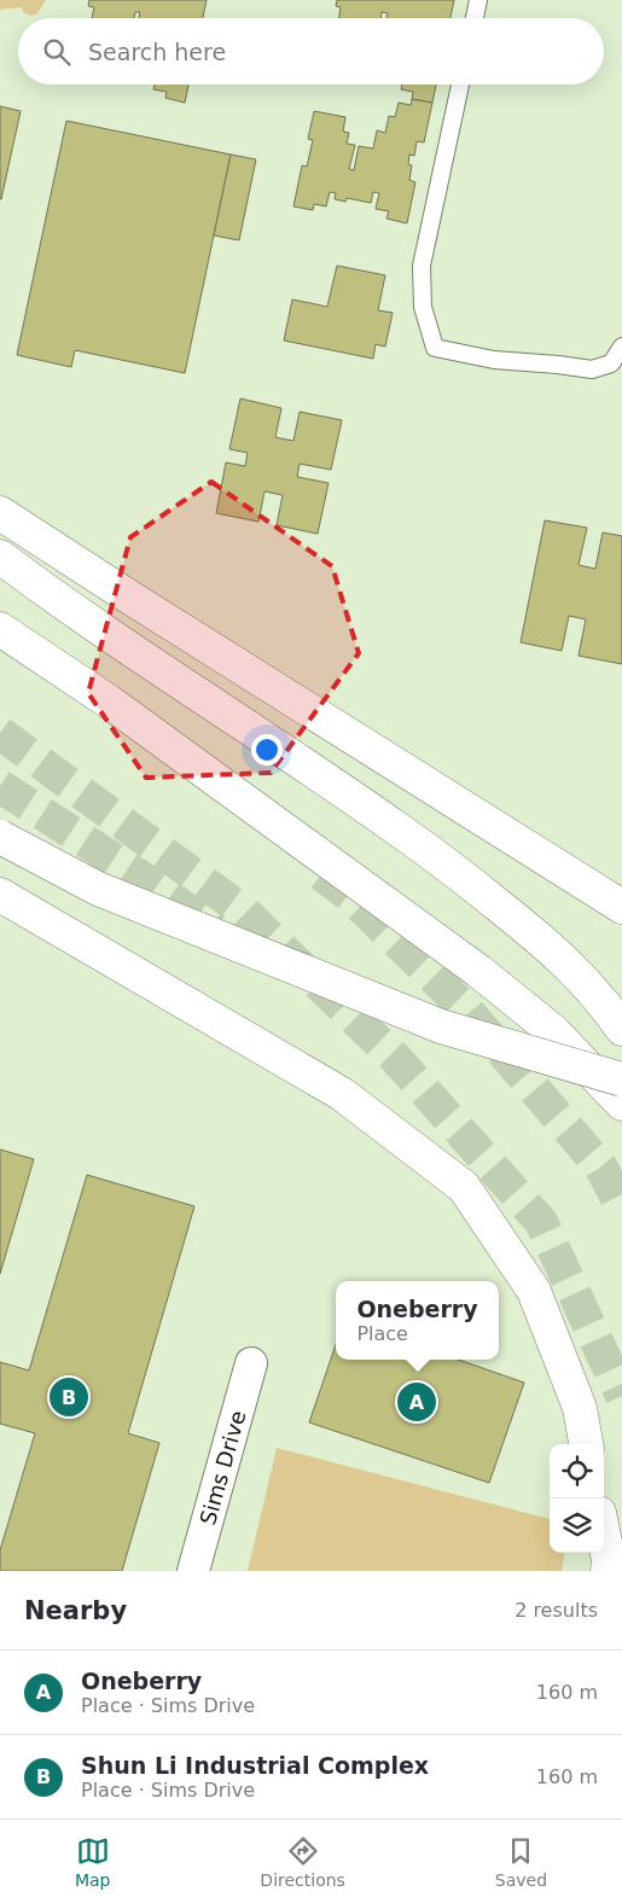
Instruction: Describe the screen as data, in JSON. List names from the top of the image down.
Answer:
{
  "streets": {
    "street": ["Sims Drive"]
  },
  "page": {
    "search": "Search here",
    "popup": ["Oneberry", "Place"],
    "pins": ["B", "A"],
    "heading": ["Nearby", "2 results"],
    "list": [
      {
        "mark": "A",
        "name": "Oneberry",
        "note": "Place · Sims Drive",
        "value": "160 m"
      },
      {
        "mark": "B",
        "name": "Shun Li Industrial Complex",
        "note": "Place · Sims Drive",
        "value": "160 m"
      }
    ],
    "nav": ["Map", "Directions", "Saved"]
  }
}
